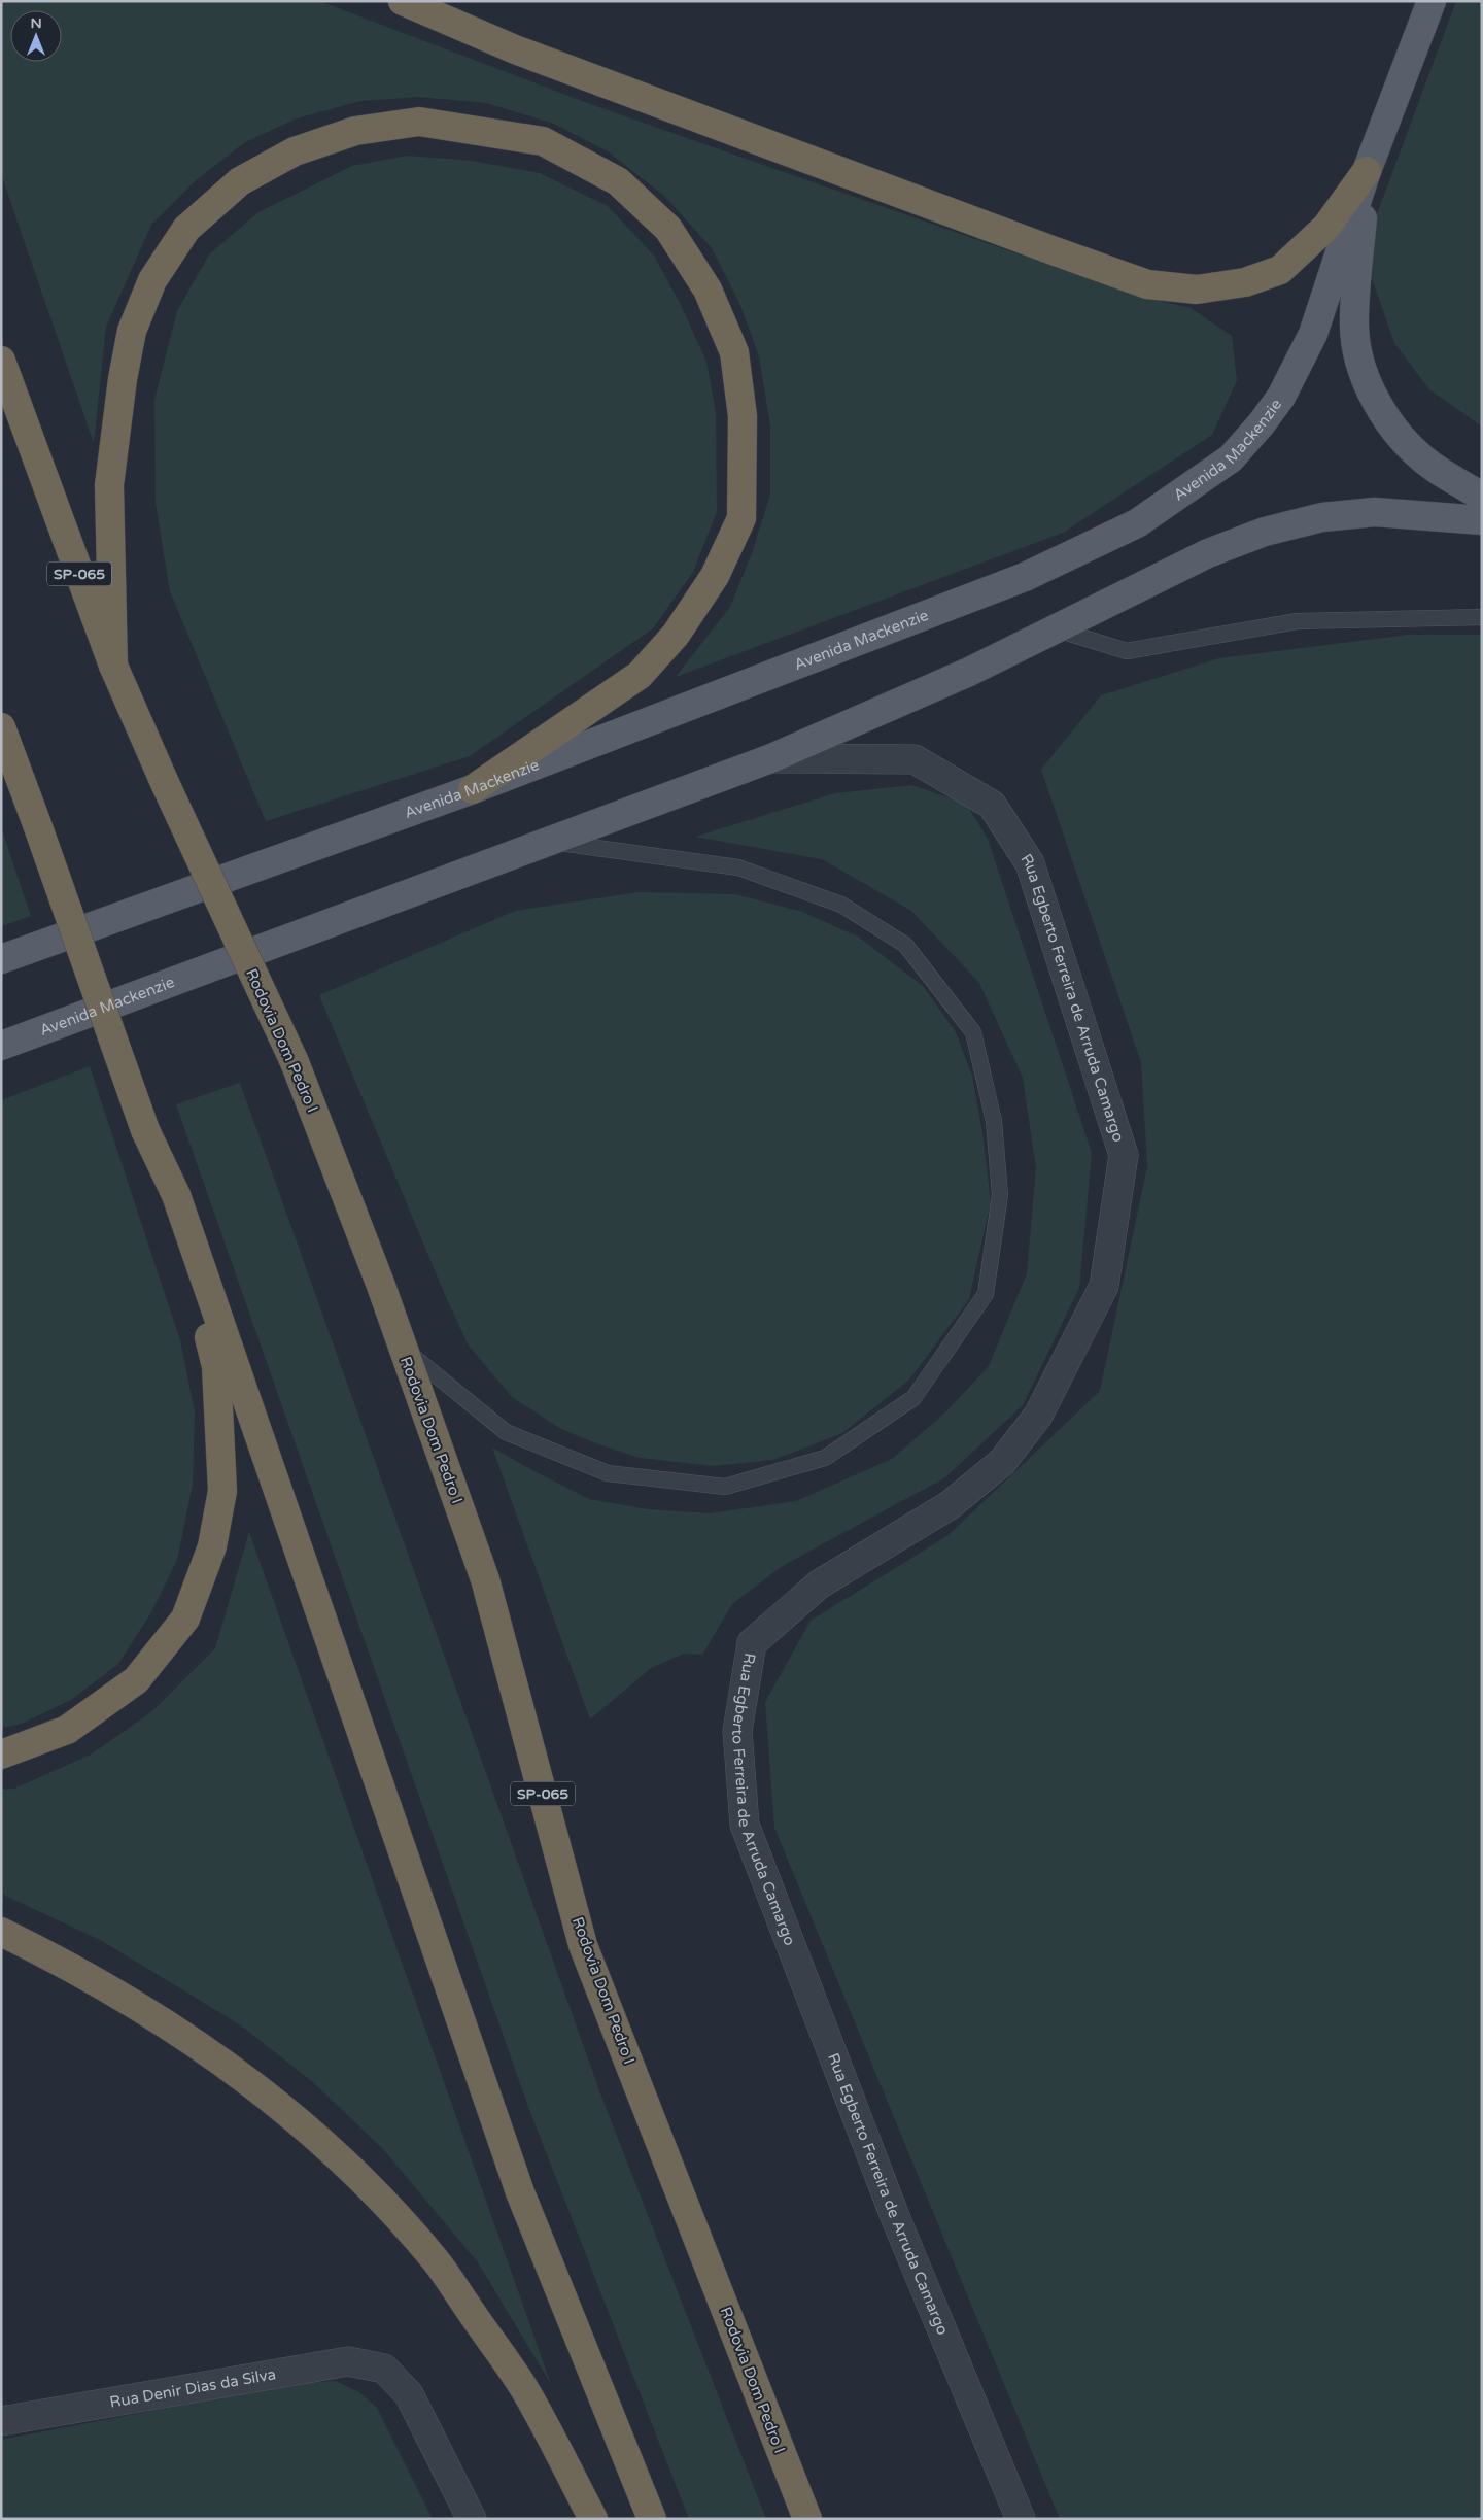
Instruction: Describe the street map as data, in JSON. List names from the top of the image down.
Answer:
{
  "streets": {
    "highway": ["SP-065", "Rodovia Dom Pedro I"],
    "main road": ["Avenida Mackenzie"],
    "street": ["Rua Egberto Ferreira de Arruda Camargo", "Rua Denir Dias da Silva"]
  },
  "crossings": [
    ["Avenida Mackenzie", "Rua Egberto Ferreira de Arruda Camargo"]
  ],
  "north": "top"
}
